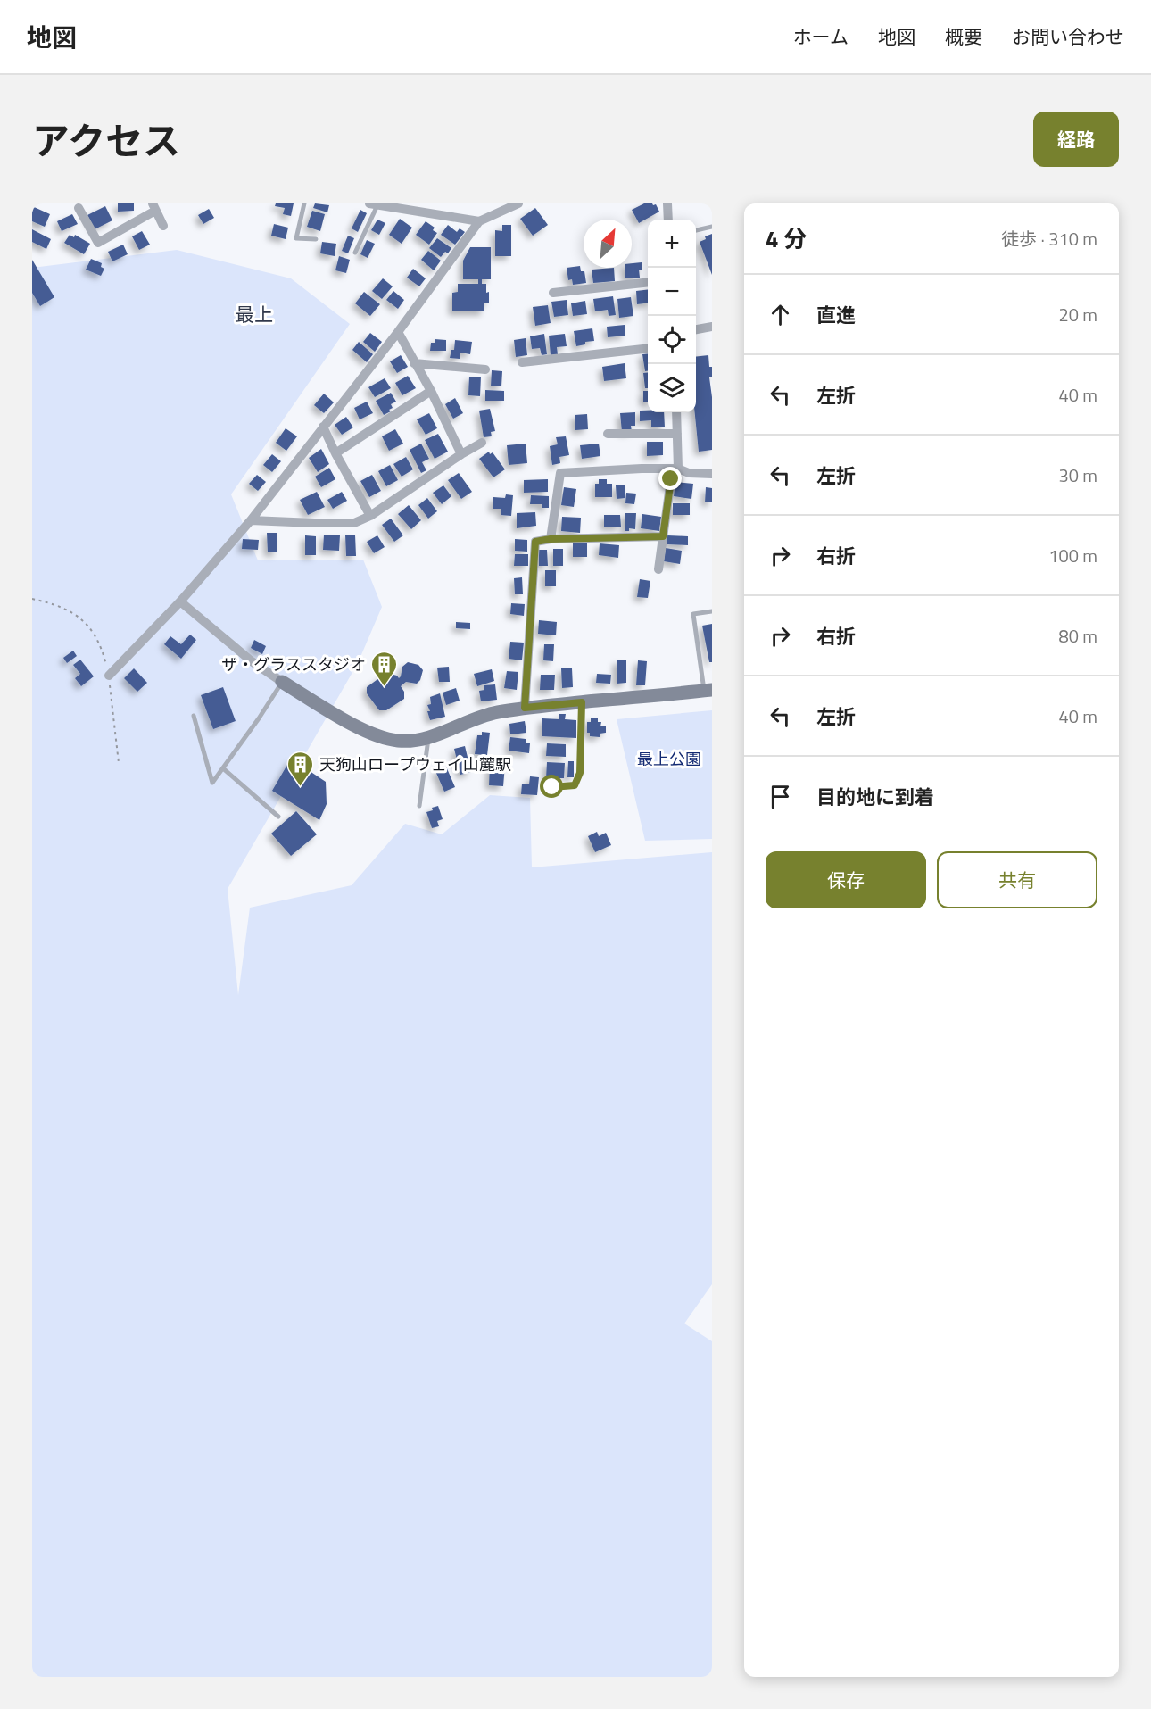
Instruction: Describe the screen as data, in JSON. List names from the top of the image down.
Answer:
{
  "districts": ["最上"],
  "parks": ["最上公園"],
  "places": {
    "building": ["ザ・グラススタジオ", "天狗山ロープウェイ山麓駅"]
  },
  "north": "top right",
  "page": {
    "header": "地図",
    "nav": [
      "ホーム",
      "地図",
      "概要",
      "お問い合わせ"
    ],
    "title": "アクセス",
    "buttons": [
      "経路",
      ["保存", "共有"]
    ],
    "heading": ["4 分", "徒歩 · 310 m"],
    "map_buttons": ["+", "−"],
    "list": [
      ["直進", "20 m"],
      ["左折", "40 m"],
      ["左折", "30 m"],
      ["右折", "100 m"],
      ["右折", "80 m"],
      ["左折", "40 m"],
      "目的地に到着"
    ]
  }
}
